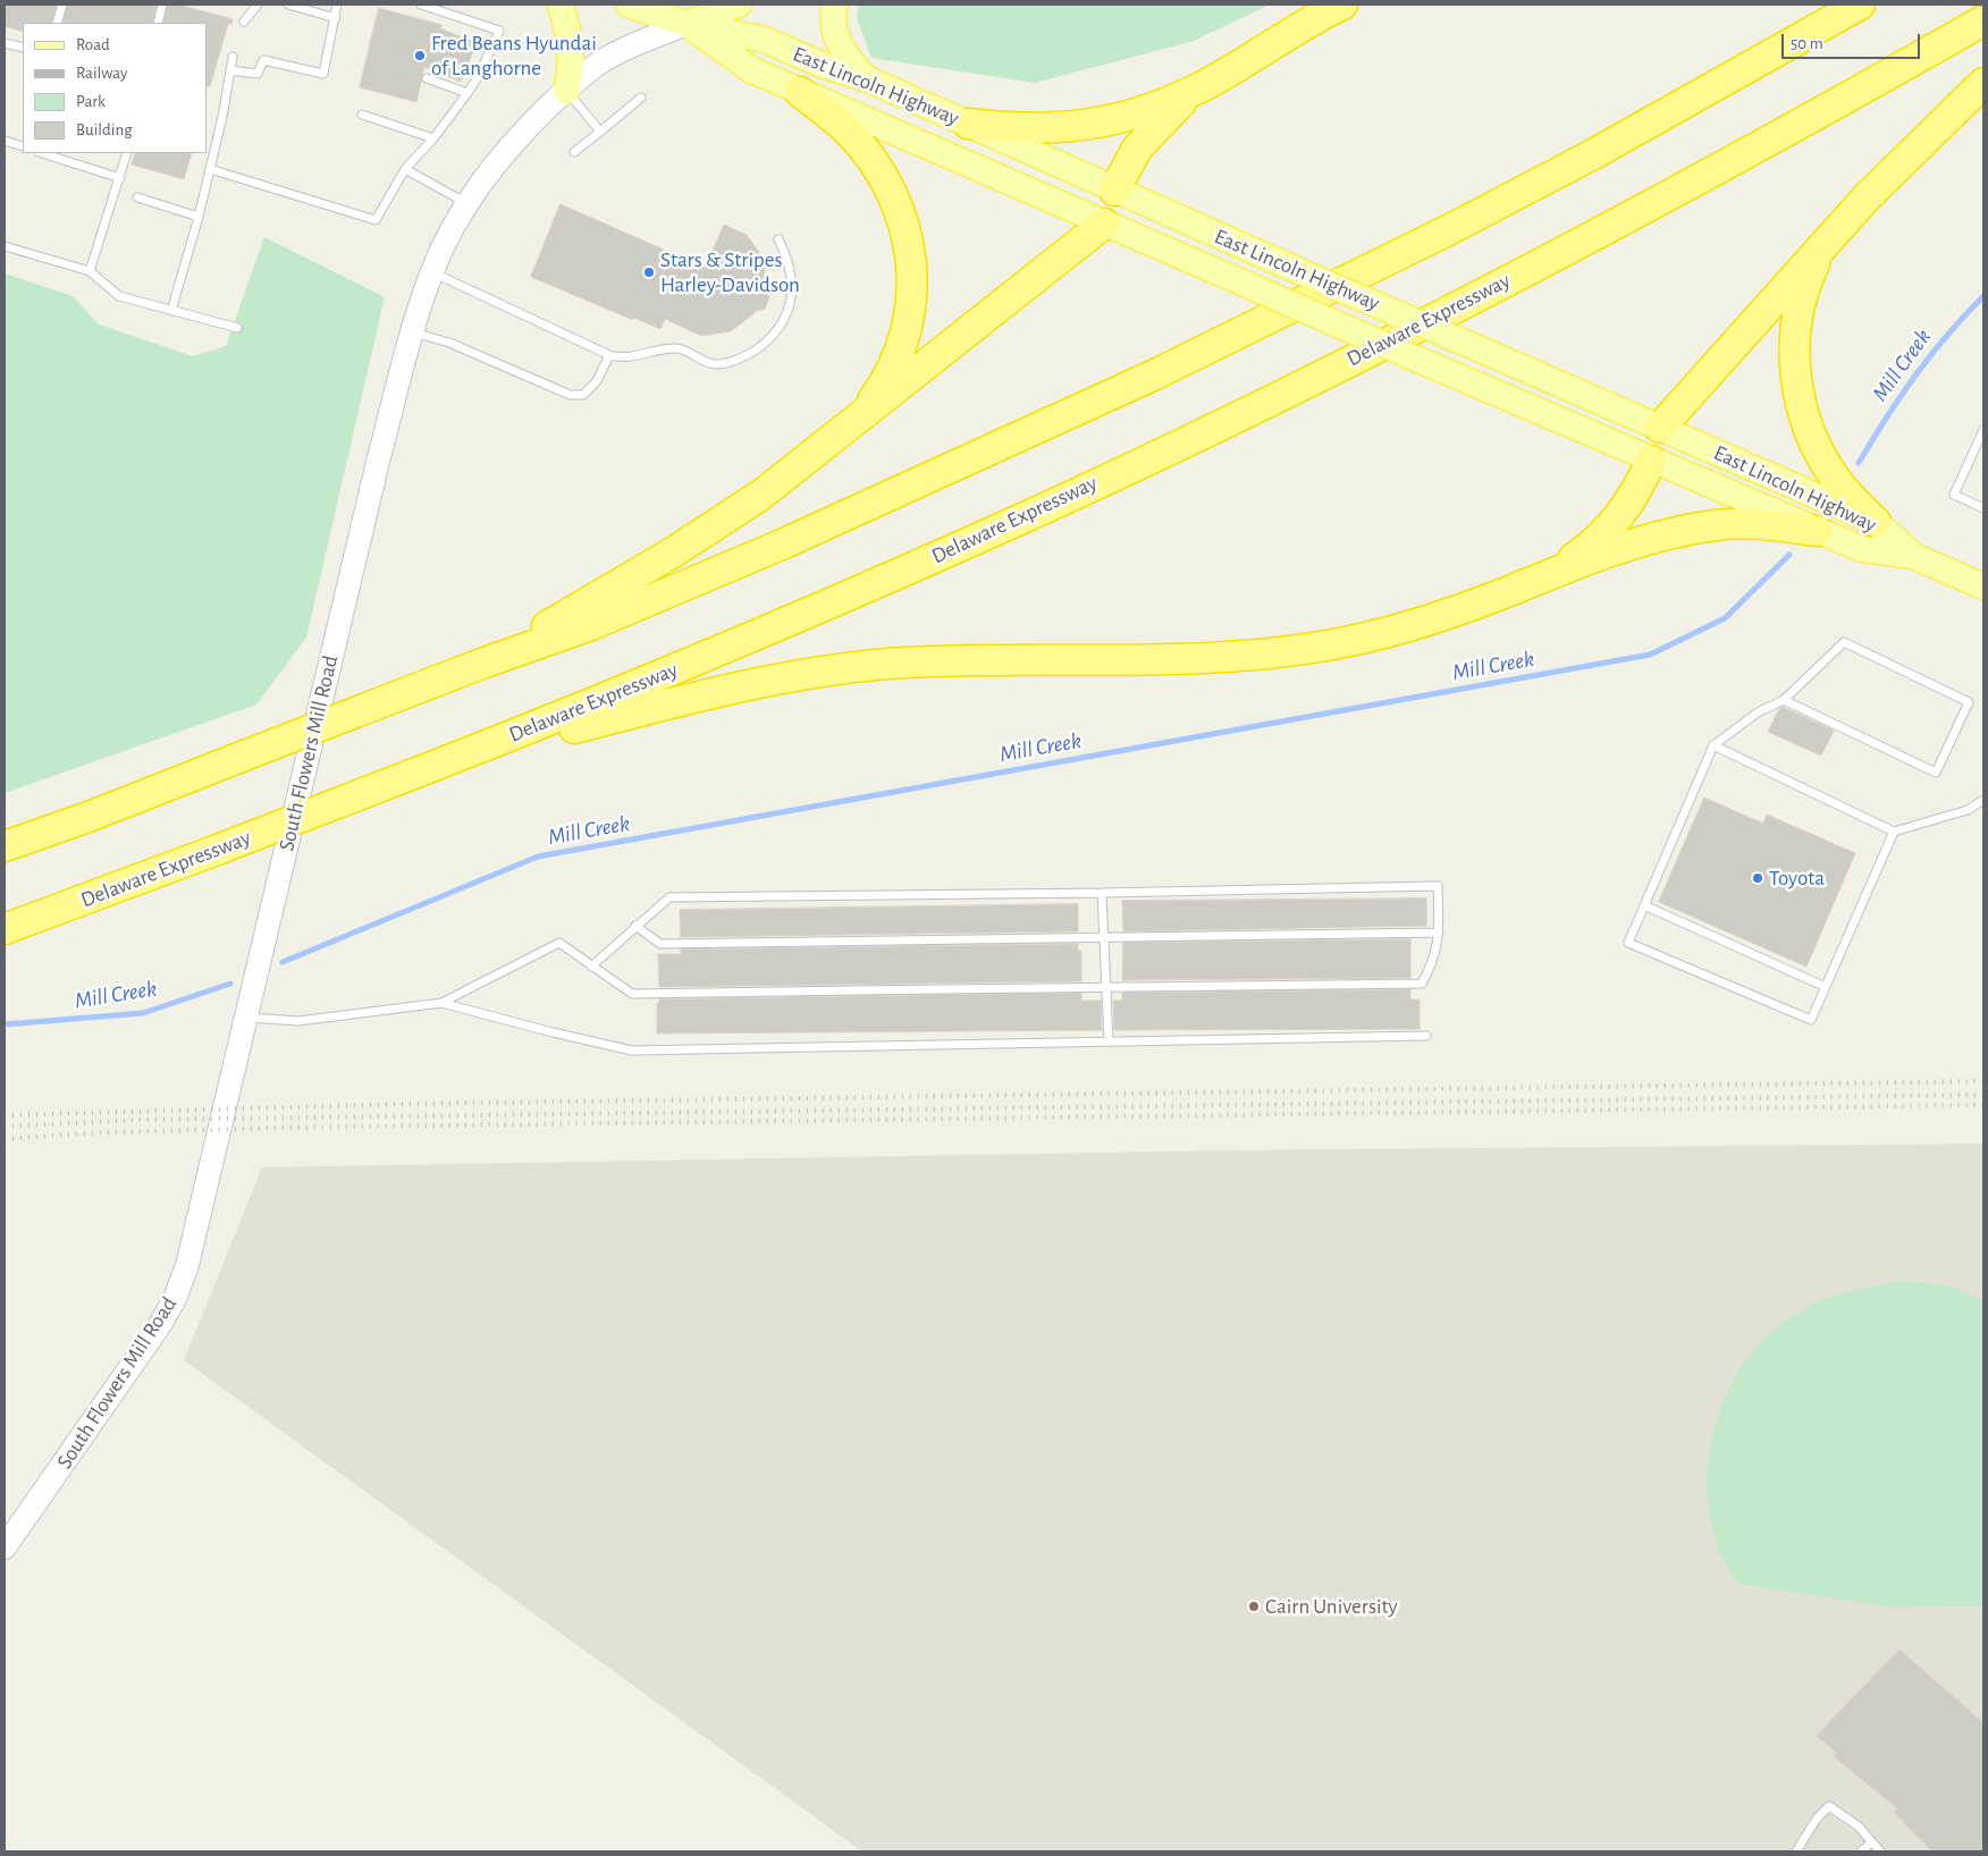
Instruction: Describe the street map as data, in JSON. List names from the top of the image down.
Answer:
{
  "streets": {
    "highway": ["Delaware Expressway"],
    "main road": ["East Lincoln Highway", "South Flowers Mill Road"]
  },
  "crossings": [
    ["East Lincoln Highway", "South Flowers Mill Road"]
  ],
  "water": ["Mill Creek"],
  "places": [
    "Fred Beans Hyundai of Langhorne",
    "Stars & Stripes Harley-Davidson",
    "Toyota",
    "Cairn University"
  ],
  "legend": [
    "Road",
    "Railway",
    "Park",
    "Building"
  ],
  "scale_bar": "50 m"
}
